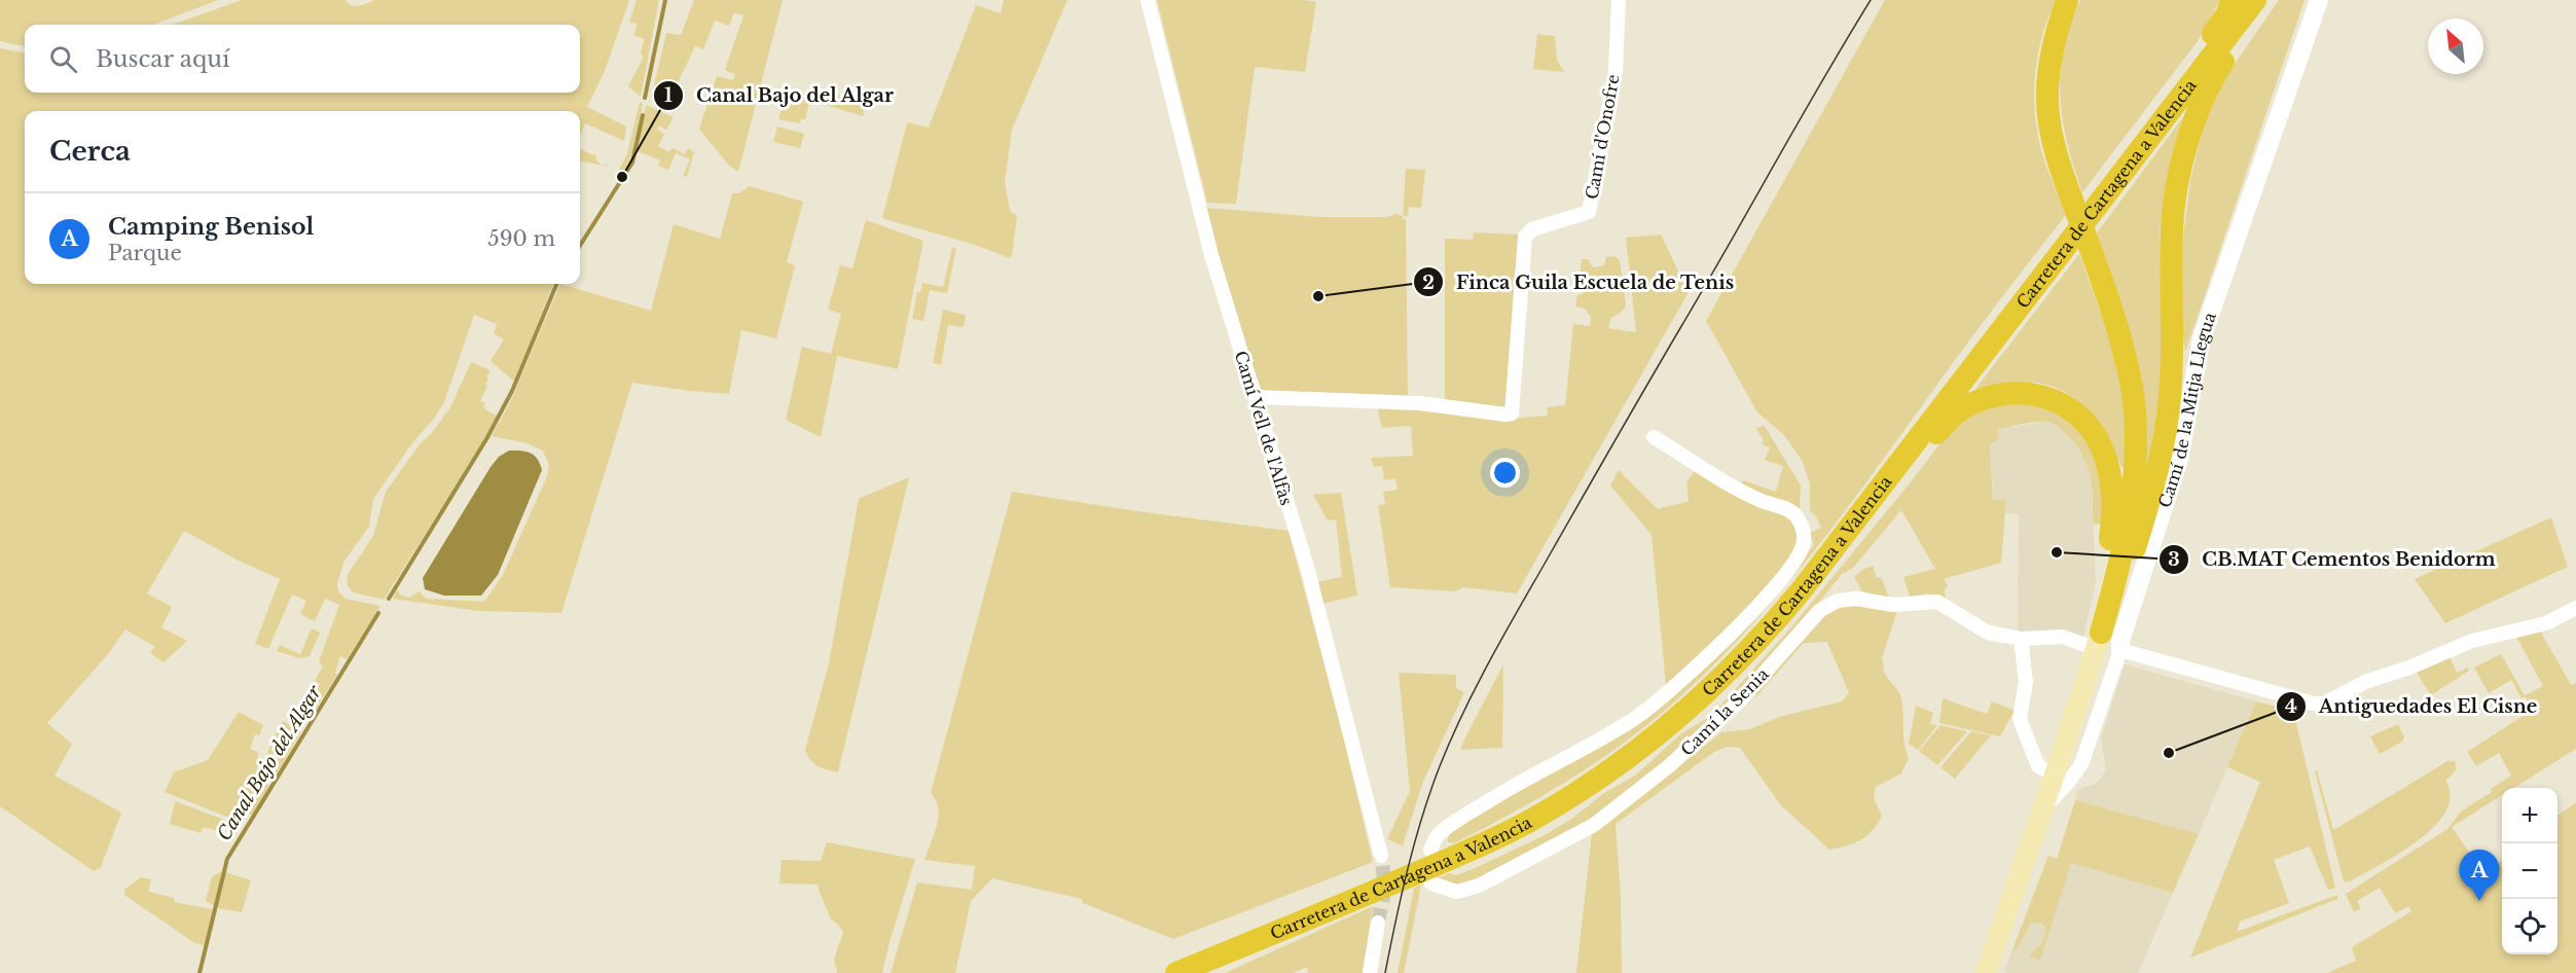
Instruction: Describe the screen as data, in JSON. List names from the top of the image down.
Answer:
{
  "streets": {
    "highway": ["Carretera de Cartagena a Valencia"],
    "street": [
      "Camí d'Onofre",
      "Camí de la Mitja Llegua",
      "Camí Vell de l'Alfàs",
      "Camí la Senia"
    ]
  },
  "crossings": [
    ["Camí d'Onofre", "Camí Vell de l'Alfàs"]
  ],
  "water": ["Canal Bajo del Algar"],
  "places": [
    "Canal Bajo del Algar",
    "Finca Guila Escuela de Tenis",
    "CB.MAT Cementos Benidorm",
    "Antiguedades El Cisne"
  ],
  "north": "top left",
  "page": {
    "search": "Buscar aquí",
    "heading": "Cerca",
    "list": [
      {
        "mark": "A",
        "name": "Camping Benisol",
        "note": "Parque",
        "value": "590 m"
      }
    ],
    "map_buttons": ["+", "−"],
    "pins": "A"
  }
}
